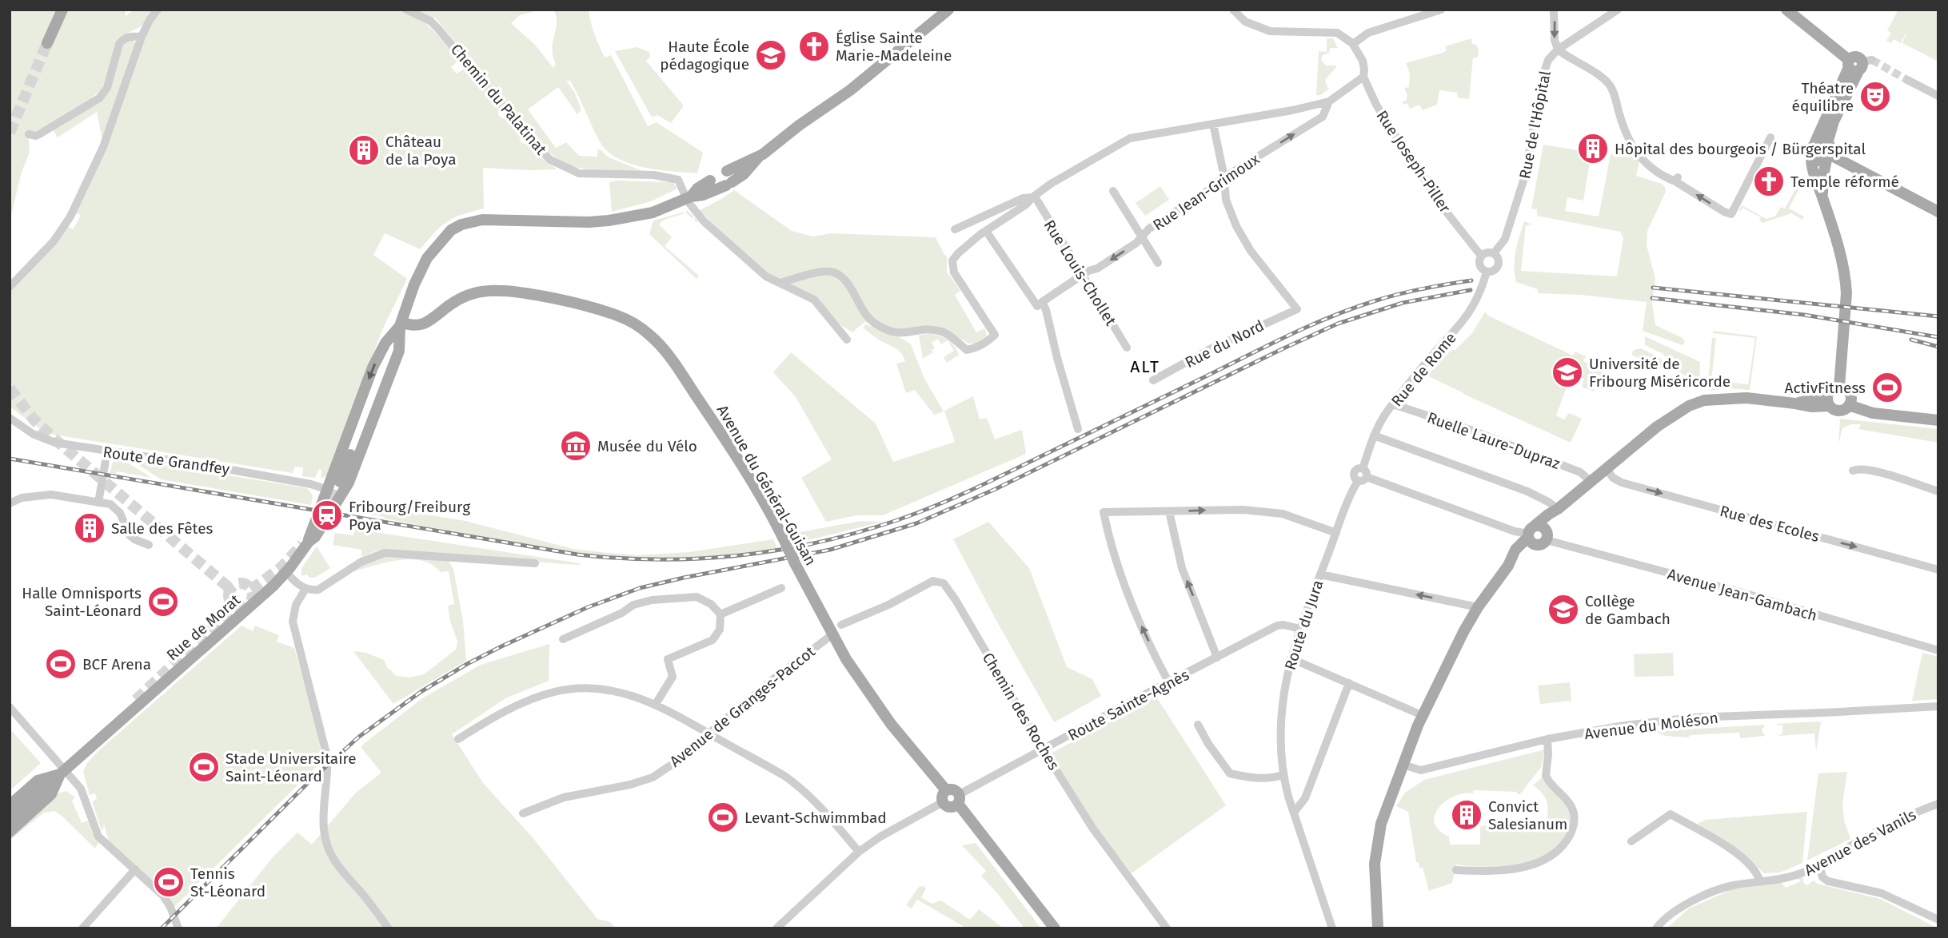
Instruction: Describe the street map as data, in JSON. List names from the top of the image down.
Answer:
{
  "streets": {
    "main road": ["Avenue du Général-Guisan", "Rue de Morat"],
    "street": [
      "Chemin du Palatinat",
      "Rue de l'Hôpital",
      "Rue Joseph-Piller",
      "Rue Jean-Grimoux",
      "Rue Louis-Chollet",
      "Rue du Nord",
      "Rue de Rome",
      "Ruelle Laure-Dupraz",
      "Route de Grandfey",
      "Rue des Ecoles",
      "Avenue Jean-Gambach",
      "Route du Jura",
      "Route Sainte-Agnès",
      "Avenue de Granges-Paccot",
      "Chemin des Roches",
      "Avenue du Moléson",
      "Avenue des Vanils"
    ]
  },
  "crossings": [
    ["Chemin du Palatinat", "Rue de Morat"],
    ["Rue de l'Hôpital", "Rue Joseph-Piller"],
    ["Rue de l'Hôpital", "Rue de Rome"],
    ["Rue Joseph-Piller", "Rue Jean-Grimoux"],
    ["Rue Joseph-Piller", "Rue de Rome"],
    ["Rue Jean-Grimoux", "Rue Louis-Chollet"],
    ["Rue Jean-Grimoux", "Rue du Nord"],
    ["Rue de Rome", "Ruelle Laure-Dupraz"],
    ["Rue de Rome", "Avenue Jean-Gambach"],
    ["Rue de Rome", "Route du Jura"],
    ["Route de Grandfey", "Rue de Morat"],
    ["Avenue du Général-Guisan", "Rue de Morat"],
    ["Avenue du Général-Guisan", "Avenue de Granges-Paccot"],
    ["Avenue Jean-Gambach", "Route du Jura"],
    ["Route du Jura", "Route Sainte-Agnès"],
    ["Route Sainte-Agnès", "Chemin des Roches"]
  ],
  "one_way": ["Rue des Ecoles"],
  "districts": ["ALT"],
  "places": {
    "church": ["Église Sainte Marie-Madeleine", "Temple réformé"],
    "school or university": ["Haute École pédagogique", "Université de Fribourg Miséricorde", "Collège de Gambach"],
    "theatre": ["Théatre équilibre"],
    "building": [
      "Hôpital des bourgeois / Bürgerspital",
      "Château de la Poya",
      "Salle des Fêtes",
      "Convict Salesianum"
    ],
    "sports": [
      "ActivFitness",
      "Halle Omnisports Saint-Léonard",
      "BCF Arena",
      "Stade Universitaire Saint-Léonard",
      "Levant-Schwimmbad",
      "Tennis St-Léonard"
    ],
    "museum": ["Musée du Vélo"],
    "station": ["Fribourg/Freiburg Poya"]
  }
}
